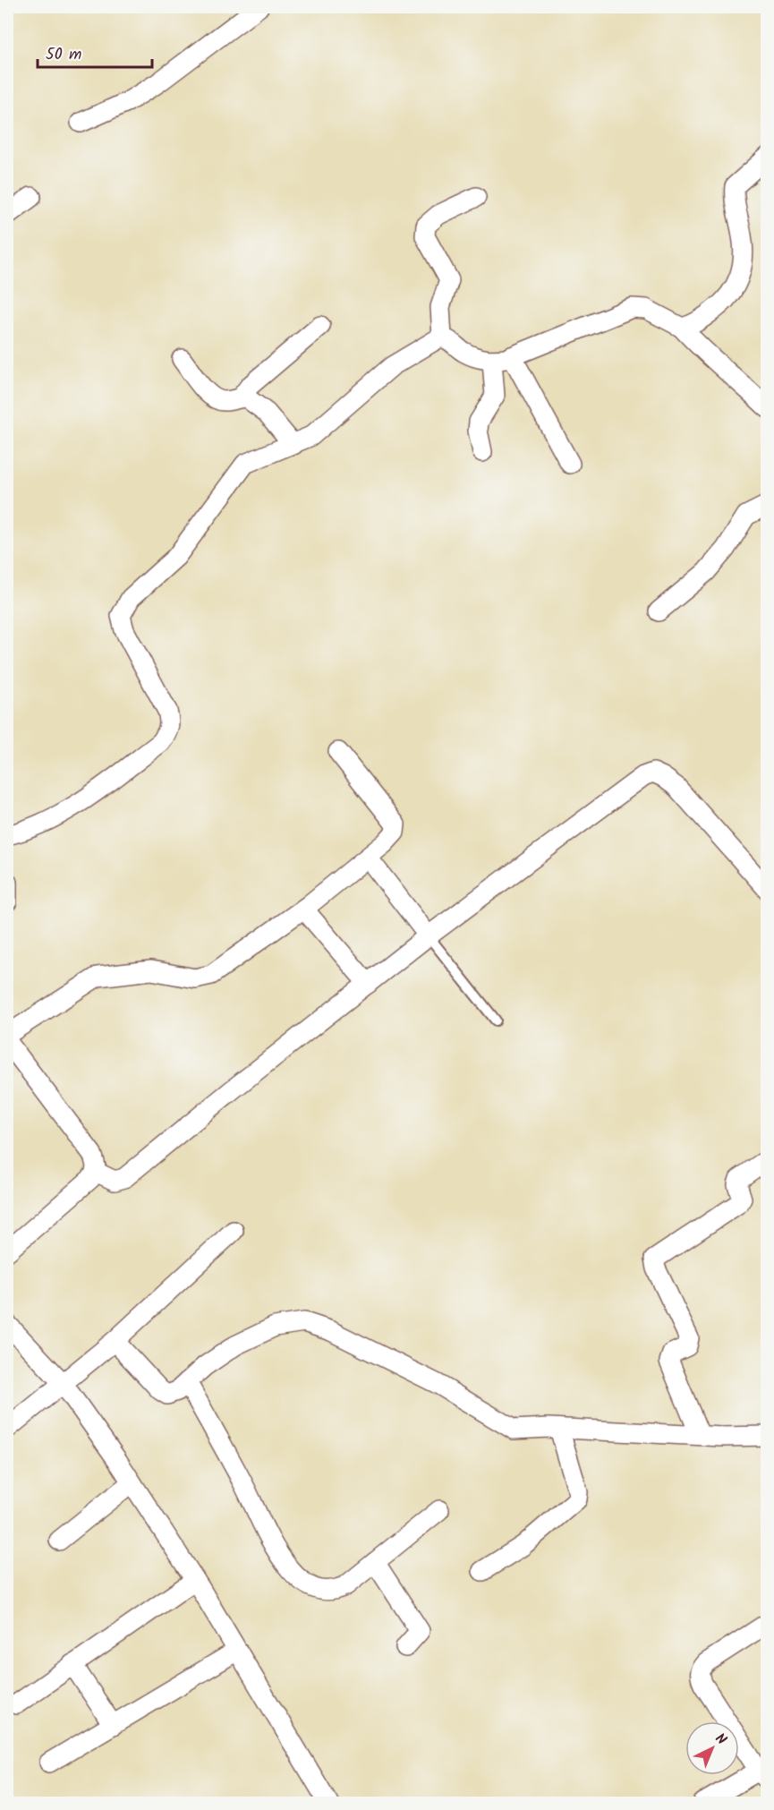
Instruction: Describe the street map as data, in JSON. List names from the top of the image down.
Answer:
{
  "scale_bar": "50 m",
  "north": "top right"
}
